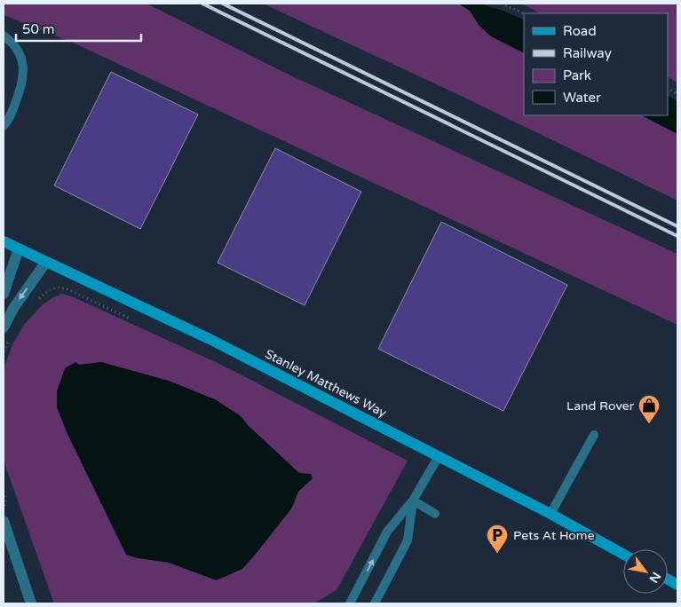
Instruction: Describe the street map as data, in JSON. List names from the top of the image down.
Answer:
{
  "streets": {
    "main road": ["Stanley Matthews Way"]
  },
  "places": {
    "shop": ["Land Rover"],
    "parking": ["Pets At Home"]
  },
  "legend": [
    "Road",
    "Railway",
    "Park",
    "Water"
  ],
  "scale_bar": "50 m",
  "north": "bottom right"
}
